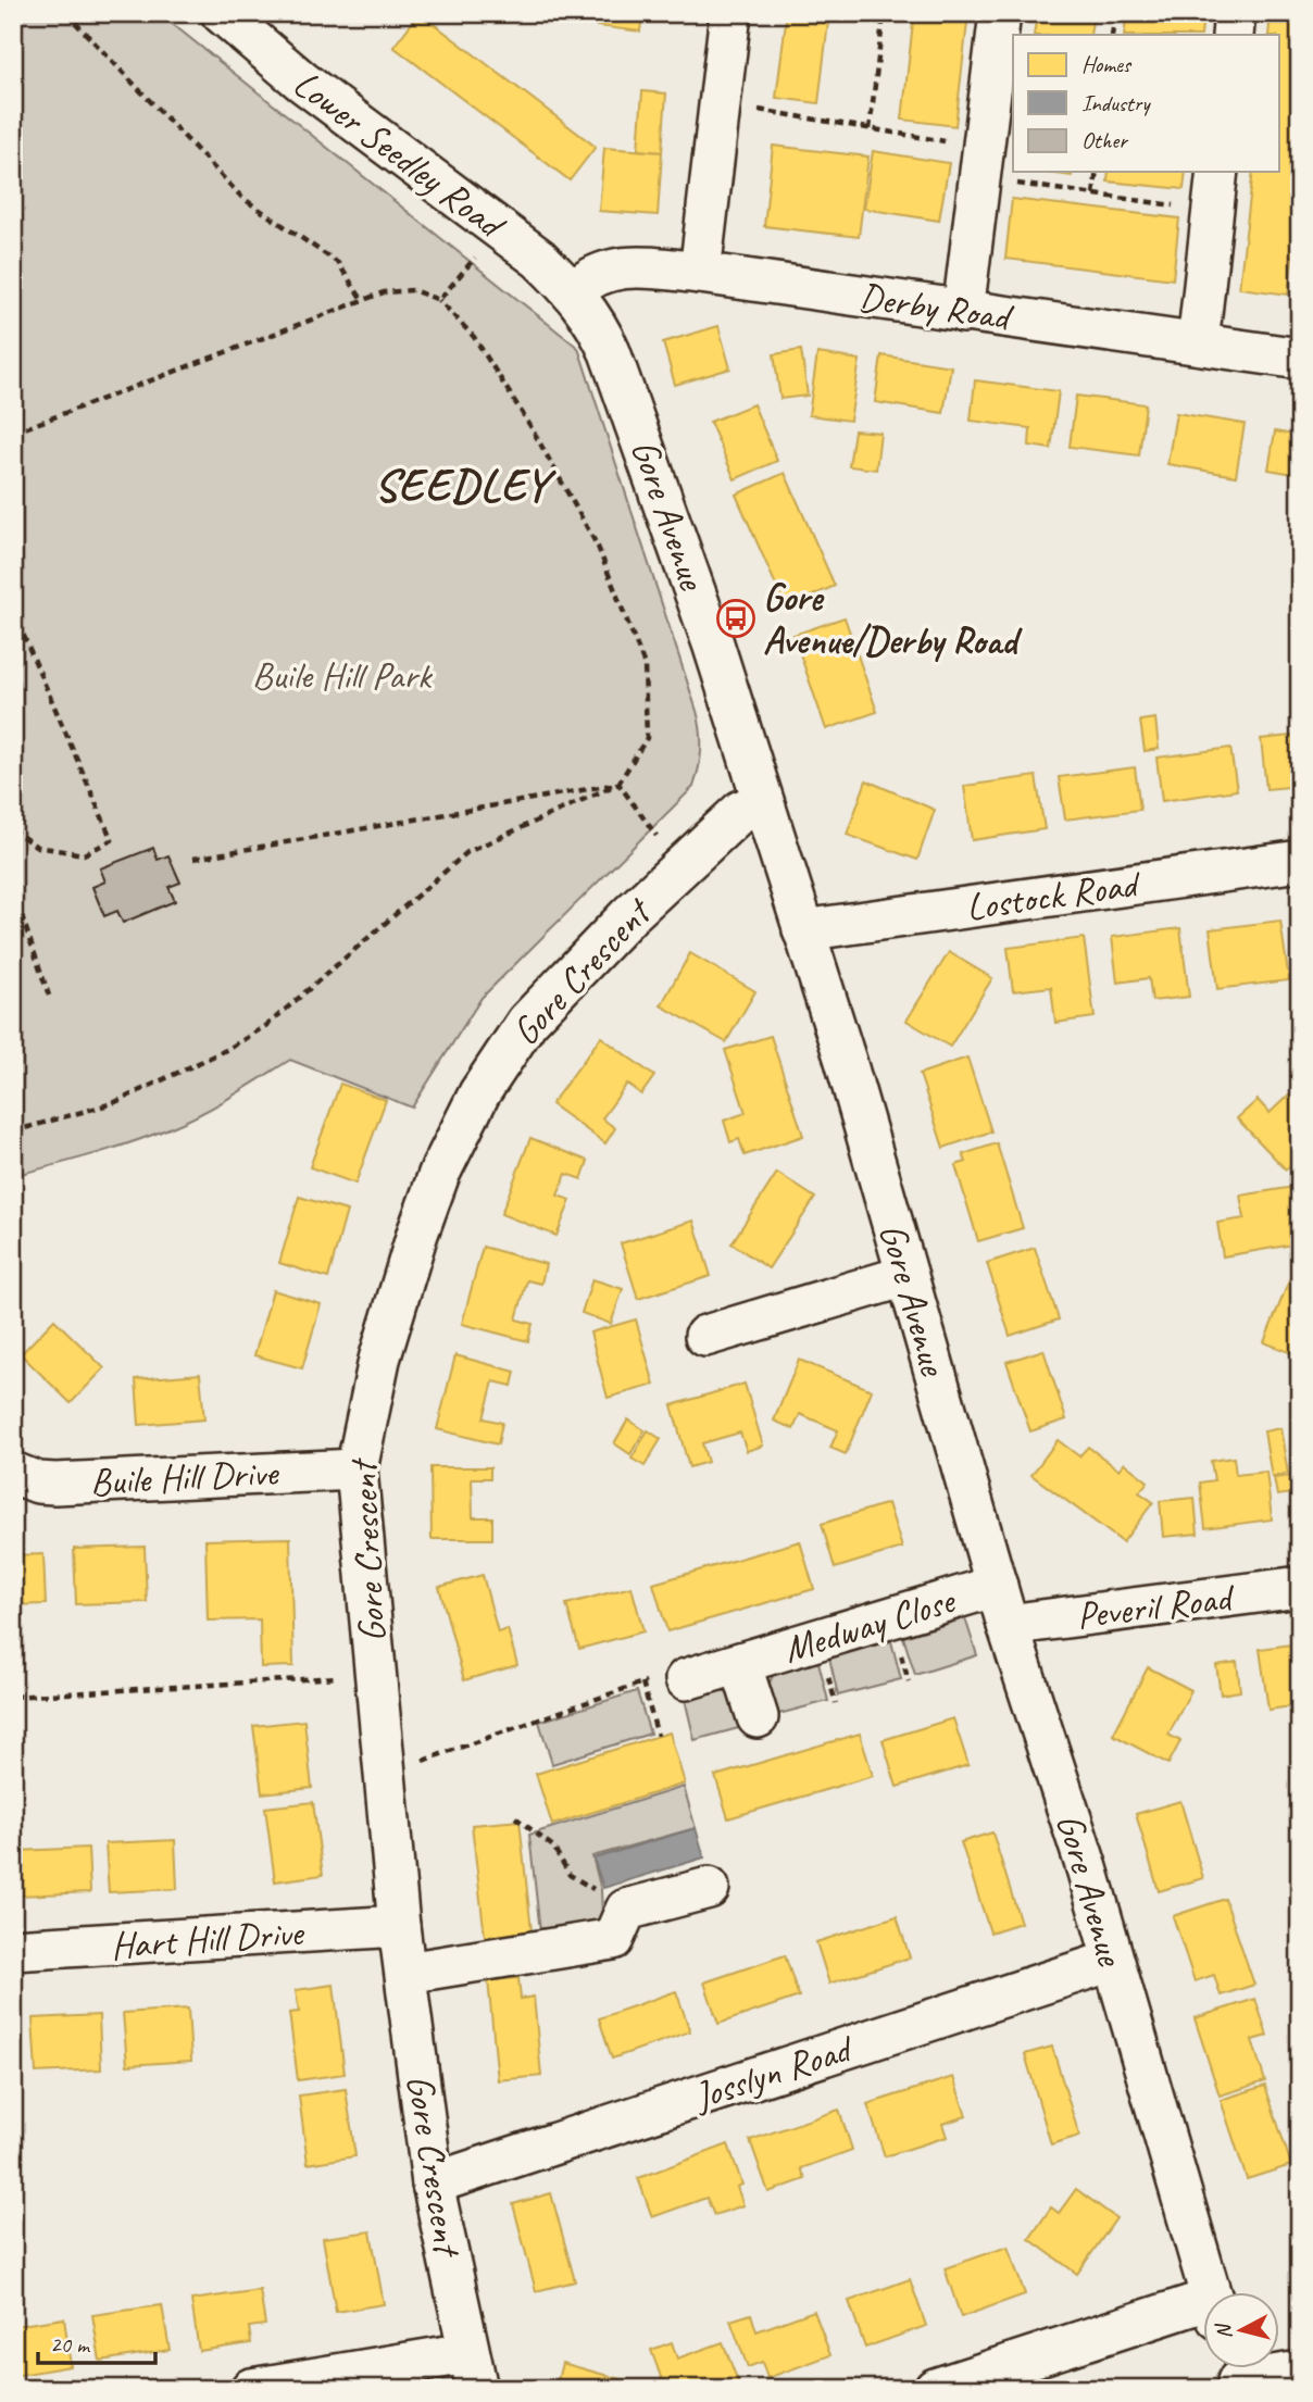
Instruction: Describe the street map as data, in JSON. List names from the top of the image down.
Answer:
{
  "streets": {
    "street": [
      "Lower Seedley Road",
      "Derby Road",
      "Gore Avenue",
      "Lostock Road",
      "Gore Crescent",
      "Buile Hill Drive",
      "Peveril Road",
      "Medway Close",
      "Hart Hill Drive",
      "Josslyn Road"
    ]
  },
  "crossings": [
    ["Lower Seedley Road", "Derby Road"],
    ["Lower Seedley Road", "Gore Avenue"],
    ["Derby Road", "Gore Avenue"],
    ["Gore Avenue", "Lostock Road"],
    ["Gore Avenue", "Gore Crescent"],
    ["Gore Avenue", "Peveril Road"],
    ["Gore Avenue", "Medway Close"],
    ["Gore Avenue", "Josslyn Road"],
    ["Gore Crescent", "Buile Hill Drive"],
    ["Gore Crescent", "Hart Hill Drive"],
    ["Gore Crescent", "Josslyn Road"]
  ],
  "districts": ["SEEDLEY"],
  "parks": ["Buile Hill Park"],
  "places": {
    "bus stop": ["Gore Avenue/Derby Road"]
  },
  "legend": ["Homes", "Industry", "Other"],
  "scale_bar": "20 m",
  "north": "left"
}
